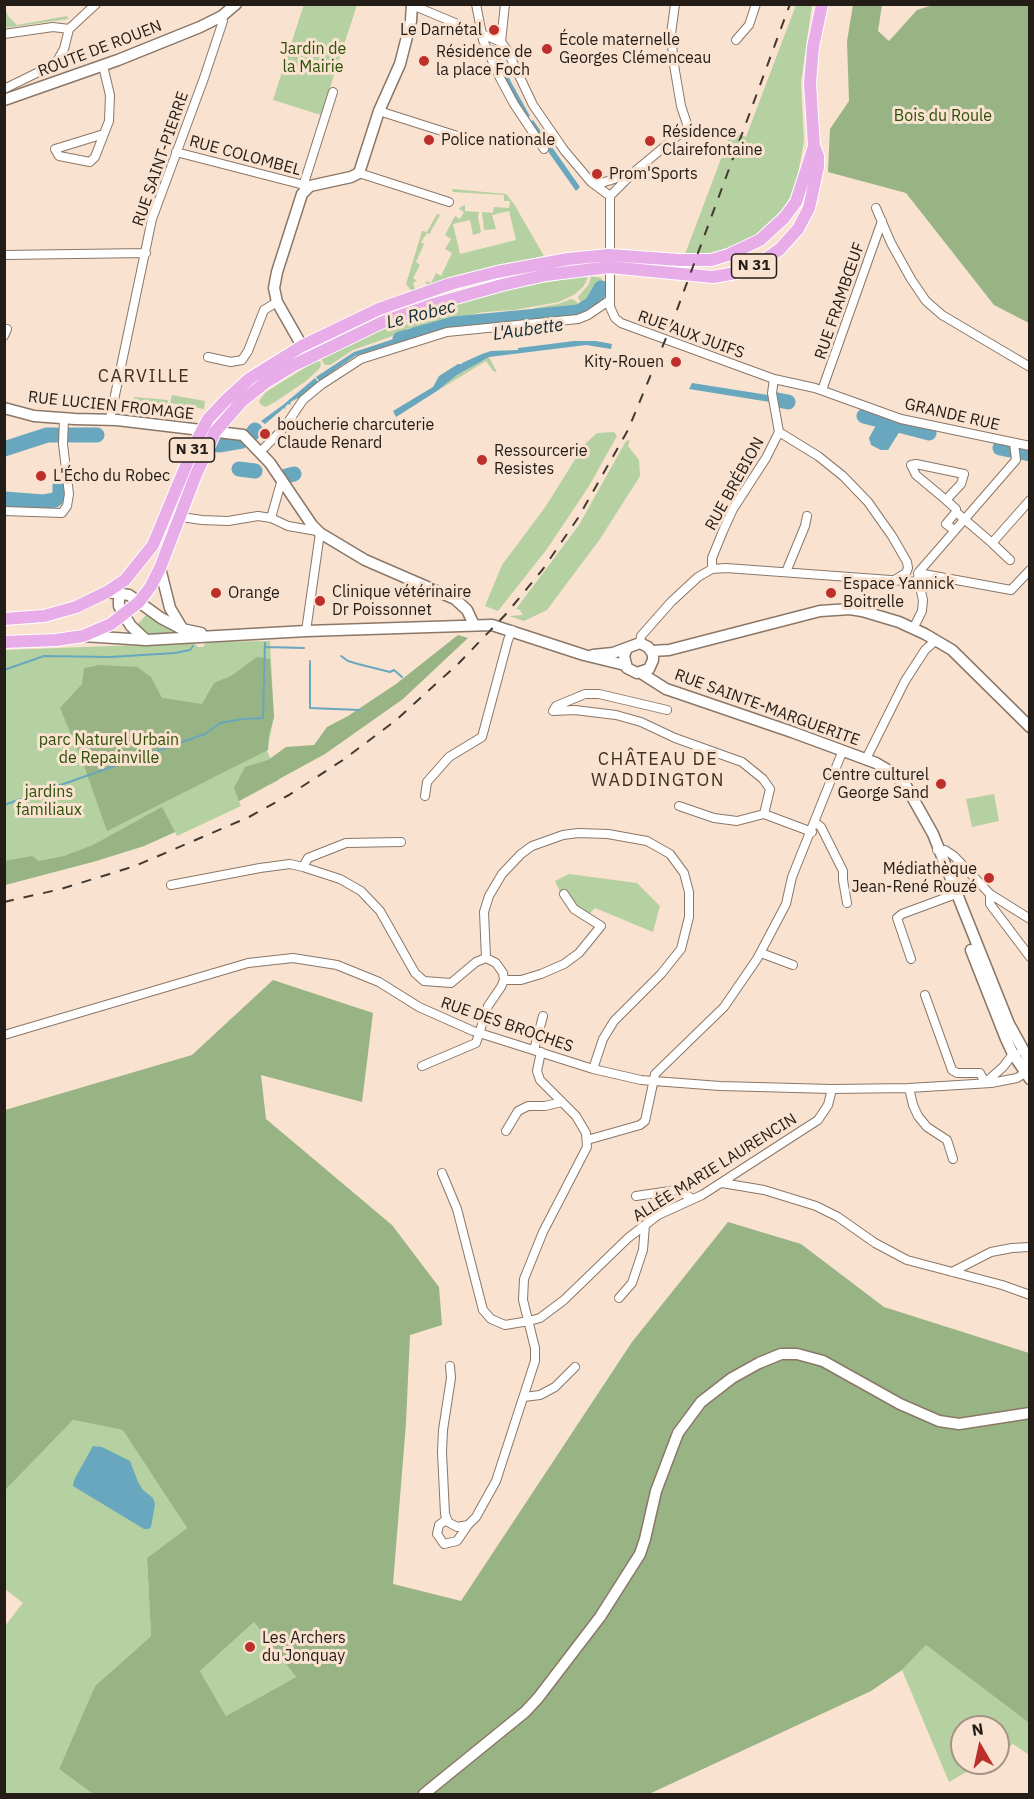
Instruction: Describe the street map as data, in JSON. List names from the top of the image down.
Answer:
{
  "streets": {
    "main road": [
      "ROUTE DE ROUEN",
      "N 31",
      "RUE LUCIEN FROMAGE",
      "RUE SAINTE-MARGUERITE"
    ],
    "street": [
      "RUE COLOMBEL",
      "RUE SAINT-PIERRE",
      "RUE FRAMBŒUF",
      "RUE AUX JUIFS",
      "GRANDE RUE",
      "RUE BRÉBION",
      "RUE DES BROCHES",
      "ALLÉE MARIE LAURENCIN"
    ]
  },
  "crossings": [
    ["ROUTE DE ROUEN", "RUE SAINT-PIERRE"],
    ["RUE COLOMBEL", "RUE SAINT-PIERRE"],
    ["RUE SAINT-PIERRE", "RUE LUCIEN FROMAGE"],
    ["N 31", "RUE LUCIEN FROMAGE"],
    ["RUE FRAMBŒUF", "RUE AUX JUIFS"],
    ["RUE FRAMBŒUF", "GRANDE RUE"],
    ["RUE AUX JUIFS", "GRANDE RUE"],
    ["RUE AUX JUIFS", "RUE BRÉBION"],
    ["RUE DES BROCHES", "ALLÉE MARIE LAURENCIN"]
  ],
  "districts": ["CARVILLE", "CHÂTEAU DE WADDINGTON"],
  "water": ["Le Robec", "L'Aubette"],
  "parks": [
    "Jardin de la Mairie",
    "Bois du Roule",
    "parc Naturel Urbain de Repainville",
    "jardins familiaux"
  ],
  "places": [
    "Le Darnétal",
    "École maternelle Georges Clémenceau",
    "Résidence de la place Foch",
    "Police nationale",
    "Résidence Clairefontaine",
    "Prom'Sports",
    "Kity-Rouen",
    "boucherie charcuterie Claude Renard",
    "Ressourcerie Resistes",
    "L'Écho du Robec",
    "Orange",
    "Espace Yannick Boitrelle",
    "Clinique vétérinaire Dr Poissonnet",
    "Centre culturel George Sand",
    "Médiathèque Jean-René Rouzé",
    "Les Archers du Jonquay"
  ],
  "north": "top"
}
